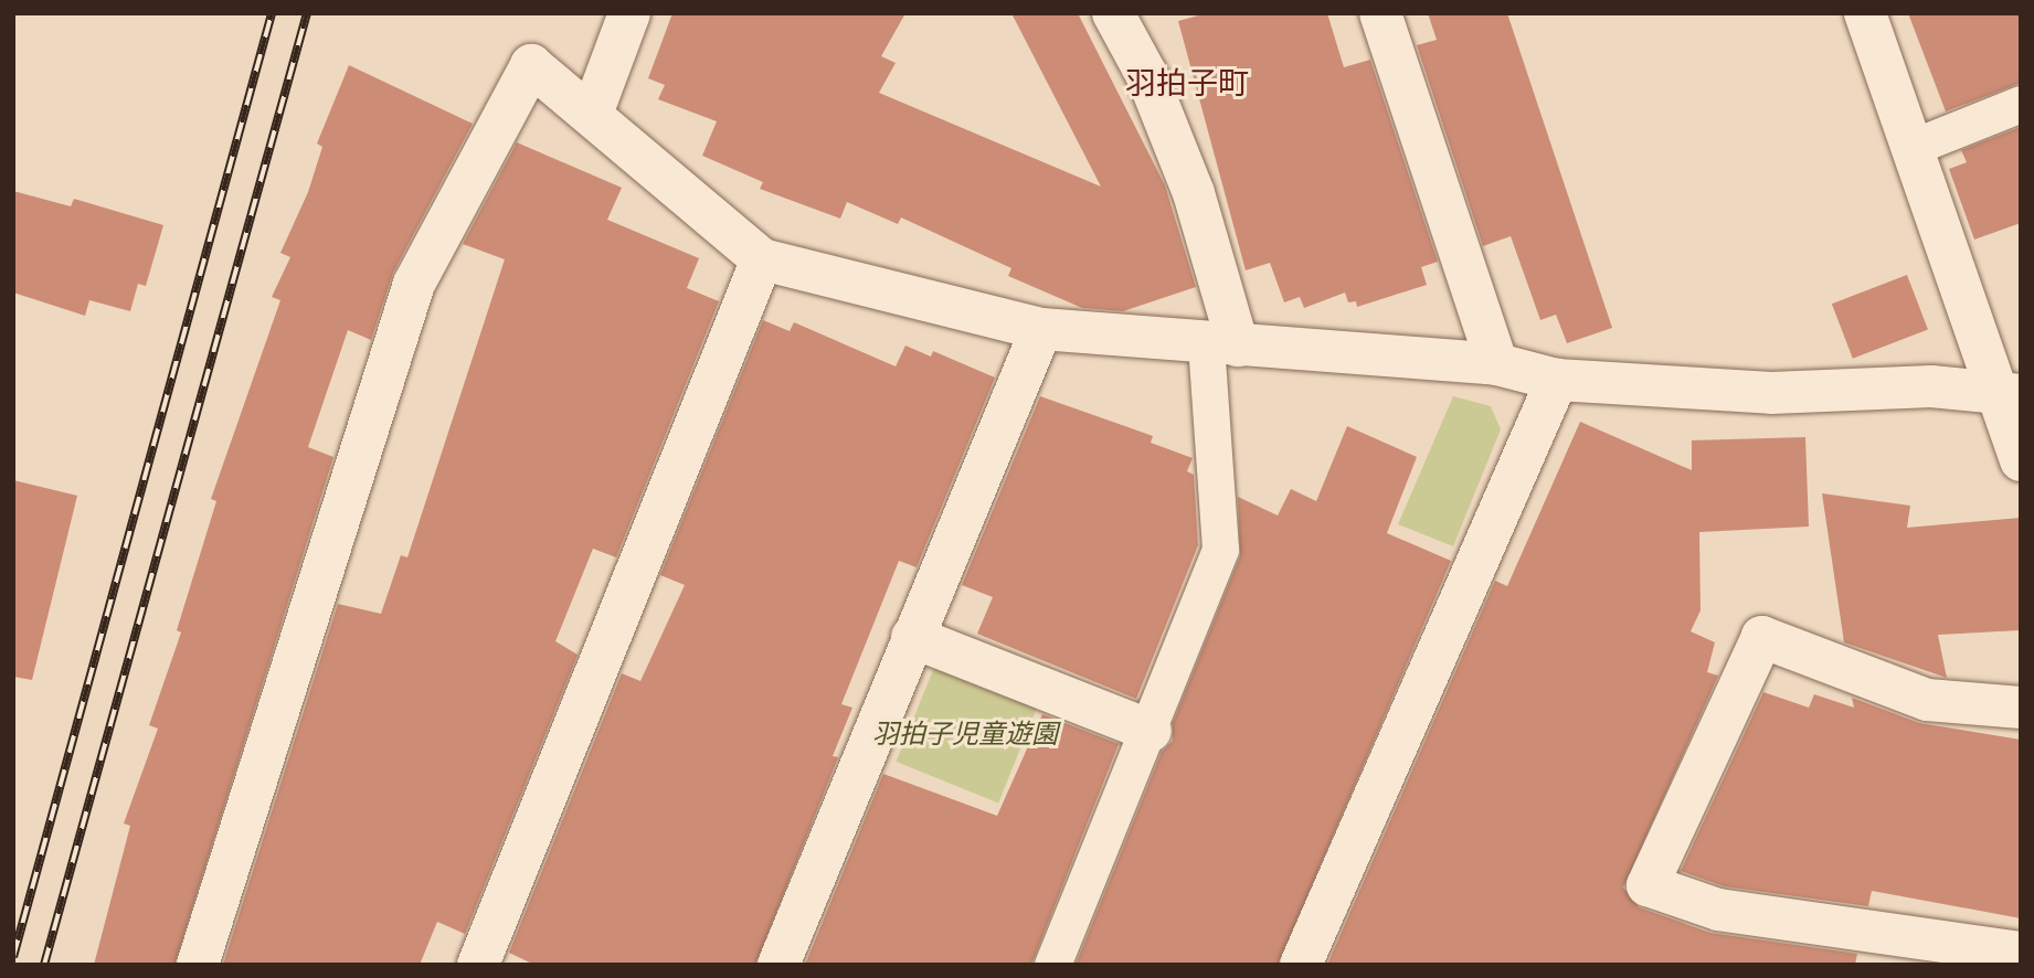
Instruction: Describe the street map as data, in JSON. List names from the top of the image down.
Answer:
{
  "districts": ["羽拍子町"],
  "parks": ["羽拍子児童遊園"]
}
